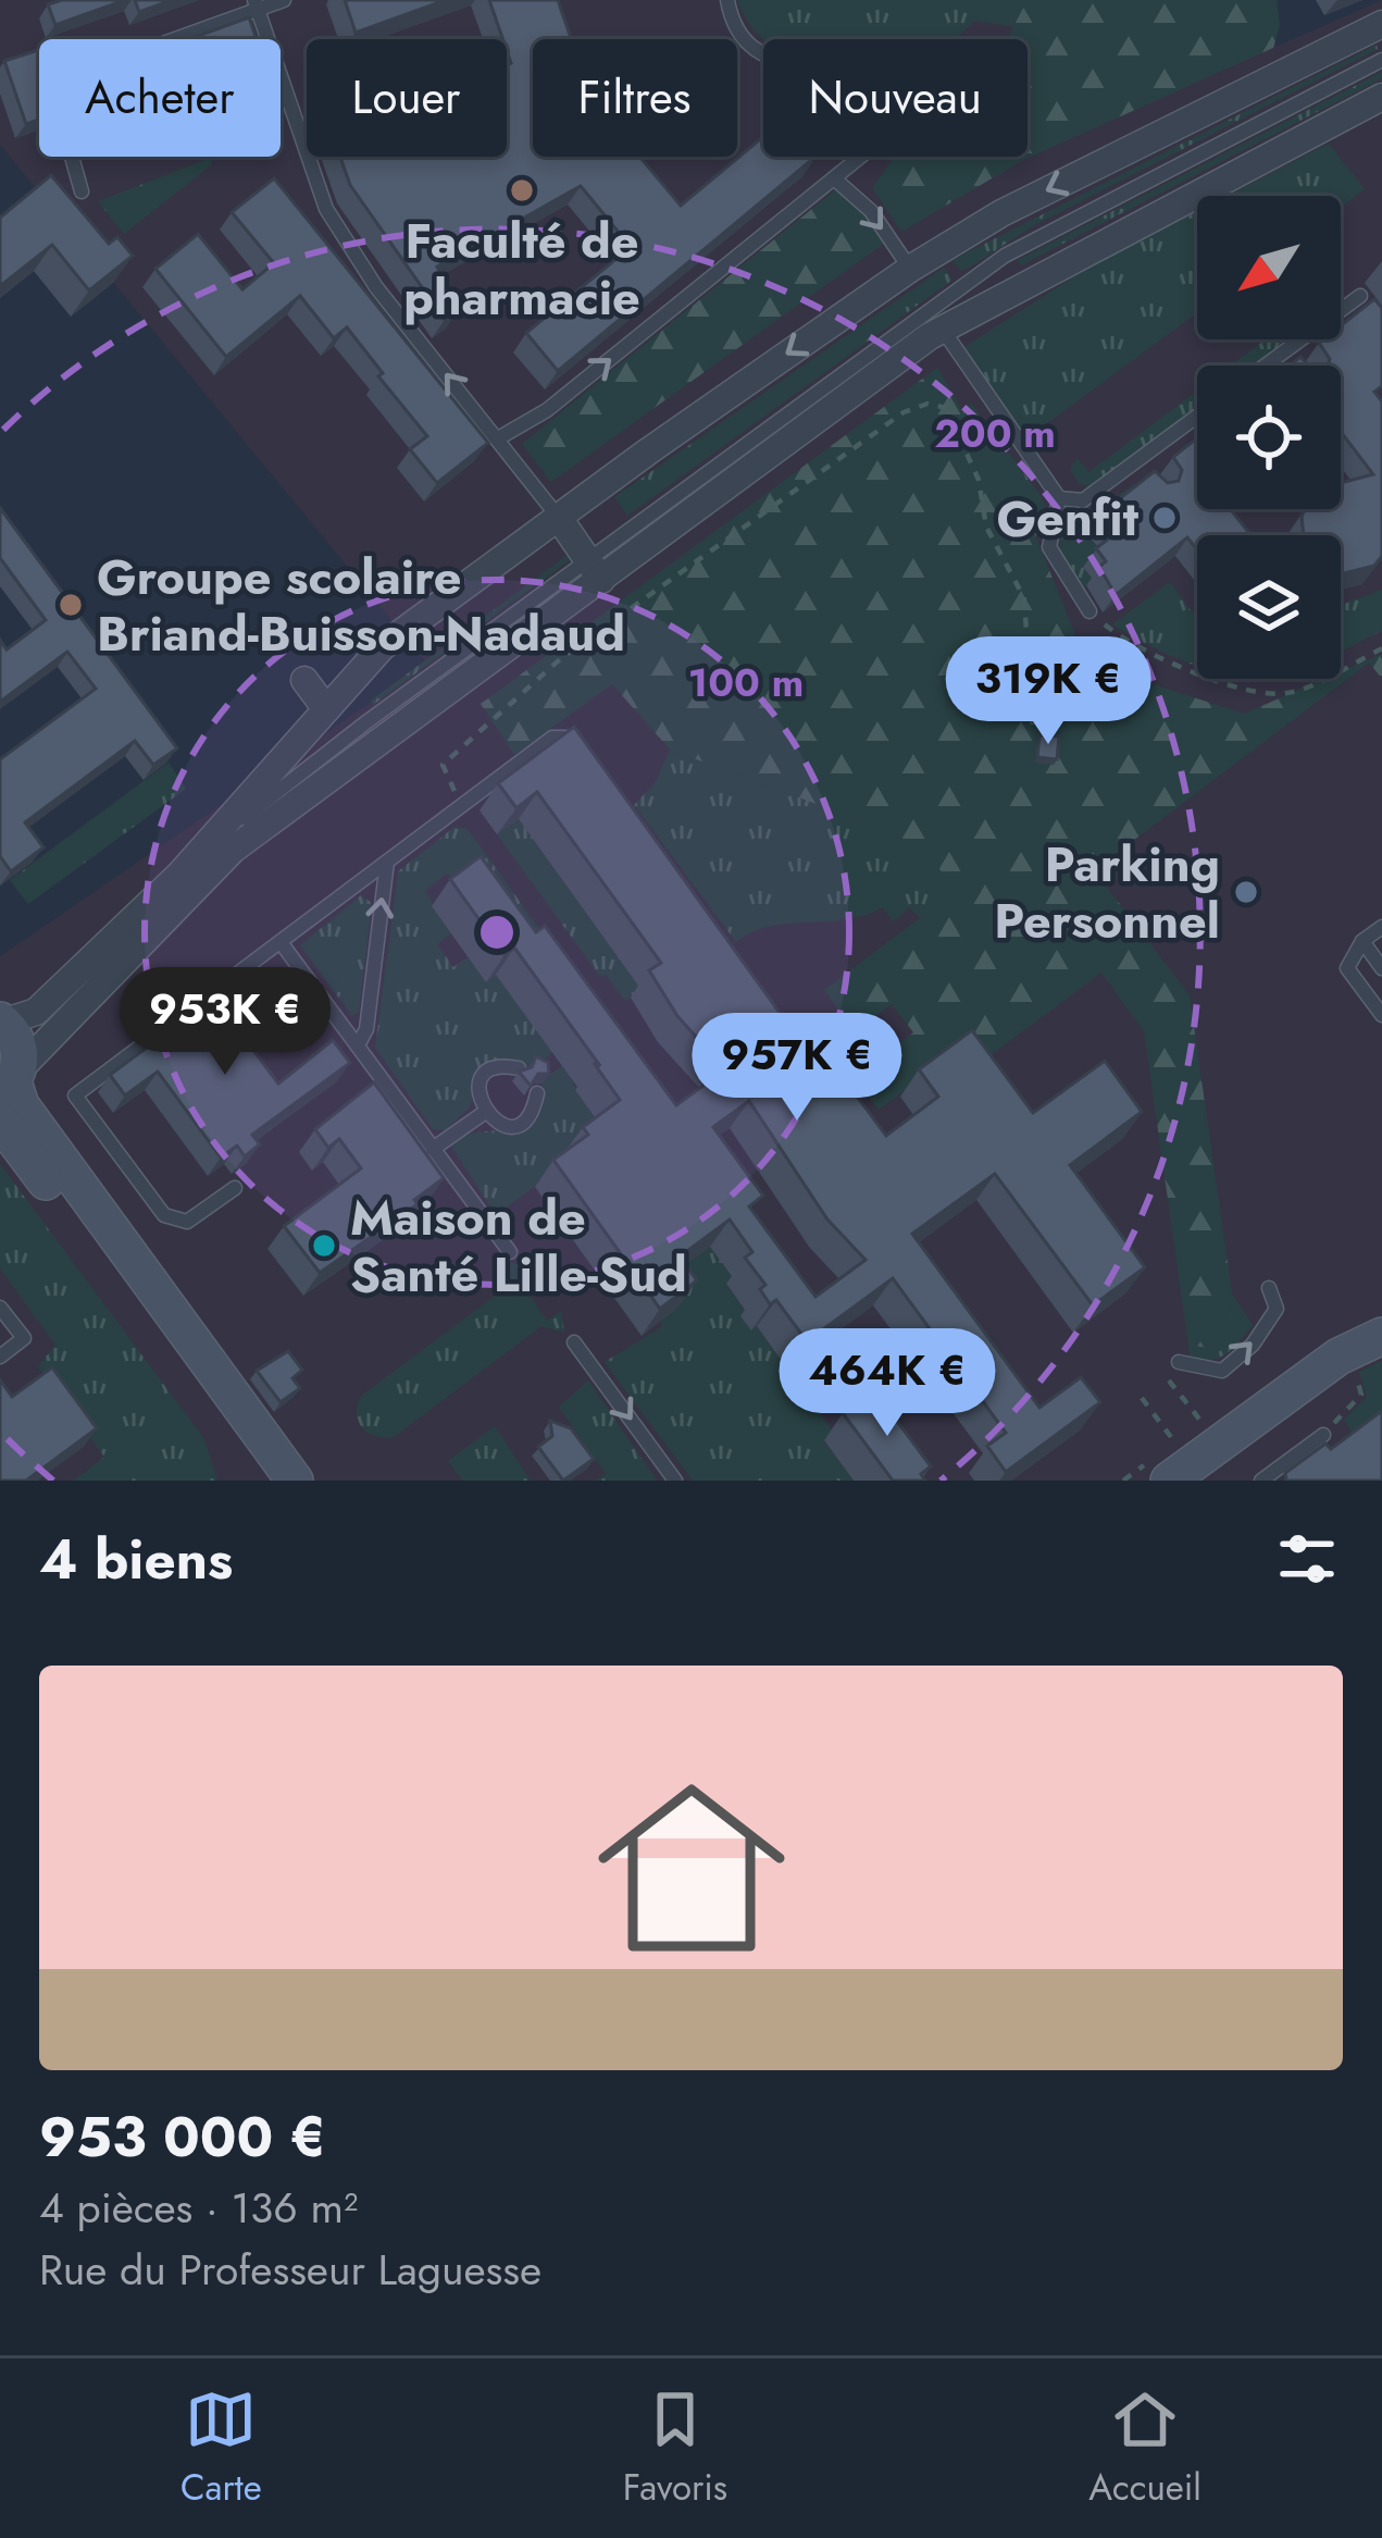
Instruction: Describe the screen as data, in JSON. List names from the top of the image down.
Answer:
{
  "places": [
    "Faculté de pharmacie",
    "Genfit",
    "Groupe scolaire Briand-Buisson-Nadaud",
    "Parking Personnel",
    "Maison de Santé Lille-Sud"
  ],
  "north": "bottom left",
  "page": {
    "chip": [
      "Acheter",
      "Louer",
      "Filtres",
      "Nouveau"
    ],
    "price": [
      "319K €",
      "953K €",
      "957K €",
      "464K €"
    ],
    "heading": "4 biens",
    "list": [
      {
        "name": "953 000 €",
        "note": "4 pièces · 136 m² · Rue du Professeur Laguesse"
      }
    ],
    "tabs": ["Carte", "Favoris", "Accueil"]
  },
  "rings": ["200 m", "100 m"]
}
